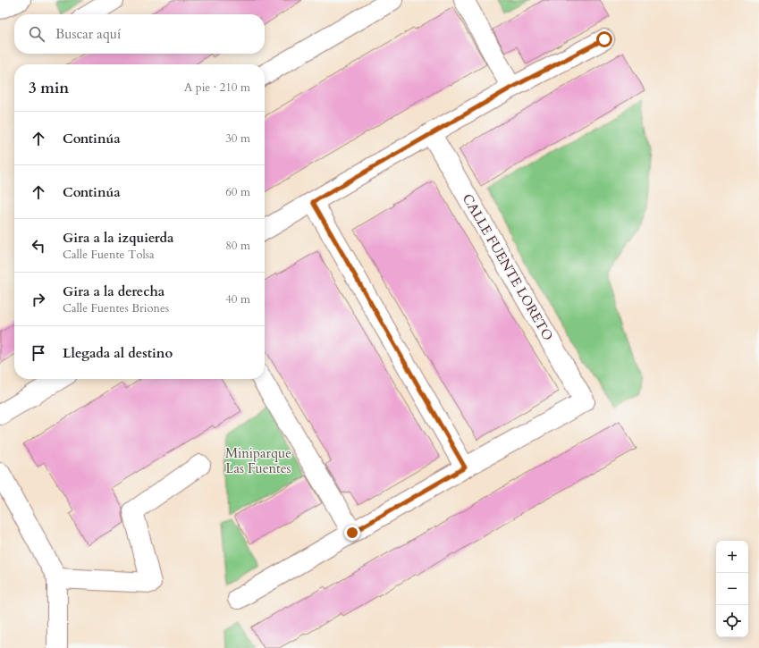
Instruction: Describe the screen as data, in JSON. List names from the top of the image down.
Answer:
{
  "streets": {
    "street": ["CALLE FUENTE LORETO"]
  },
  "parks": ["Miniparque Las Fuentes"],
  "page": {
    "search": "Buscar aquí",
    "heading": ["3 min", "A pie · 210 m"],
    "list": [
      ["Continúa", "30 m"],
      ["Continúa", "60 m"],
      ["Gira a la izquierda", "Calle Fuente Tolsa", "80 m"],
      ["Gira a la derecha", "Calle Fuentes Briones", "40 m"],
      "Llegada al destino"
    ],
    "map_buttons": ["+", "−"]
  }
}
